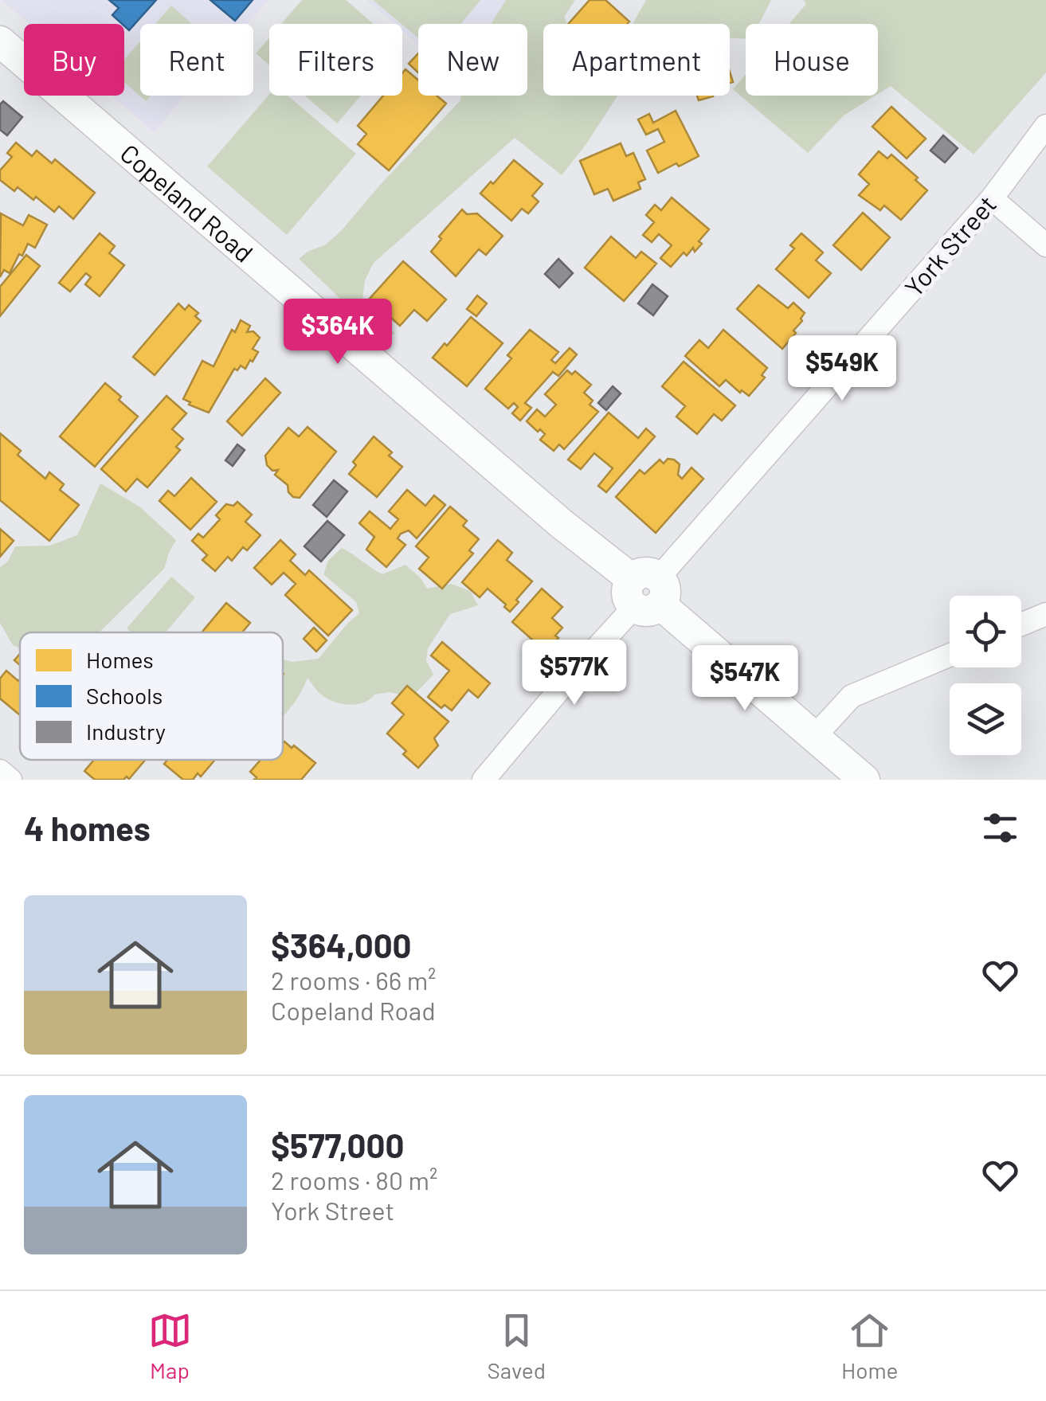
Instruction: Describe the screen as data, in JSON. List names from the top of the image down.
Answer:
{
  "streets": {
    "main road": ["Copeland Road"],
    "street": ["York Street"]
  },
  "crossings": [
    ["Copeland Road", "York Street"]
  ],
  "legend": ["Homes", "Schools", "Industry"],
  "page": {
    "chip": [
      "Buy",
      "Rent",
      "Filters",
      "New",
      "Apartment",
      "House"
    ],
    "price": [
      "$364K",
      "$549K",
      "$577K",
      "$547K"
    ],
    "heading": "4 homes",
    "list": [
      {
        "name": "$364,000",
        "note": "2 rooms · 66 m² · Copeland Road"
      },
      {
        "name": "$577,000",
        "note": "2 rooms · 80 m² · York Street"
      }
    ],
    "tabs": ["Map", "Saved", "Home"]
  }
}
